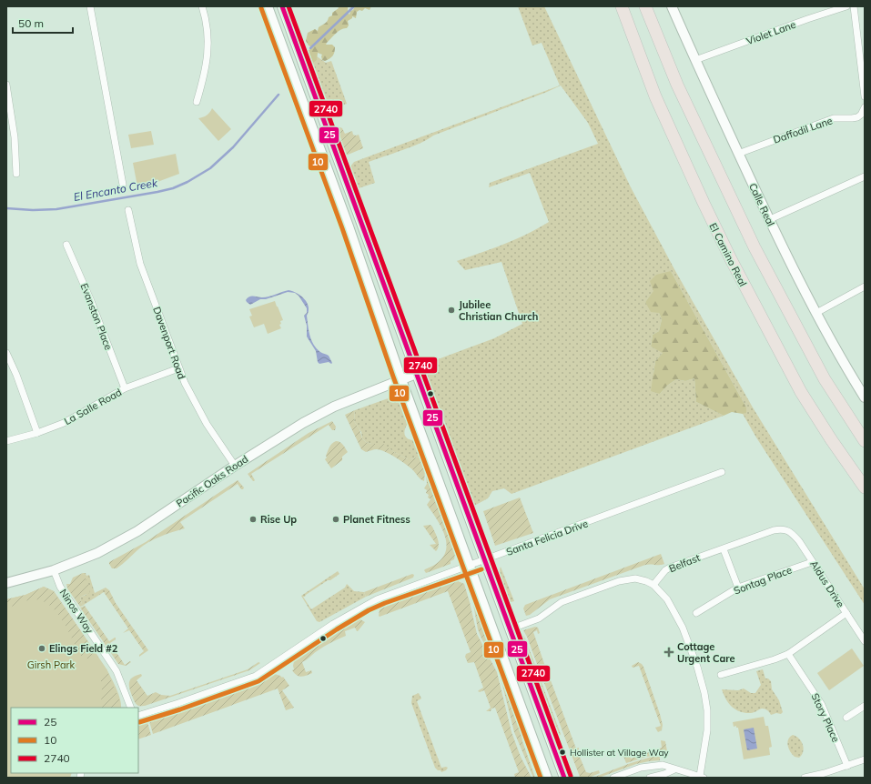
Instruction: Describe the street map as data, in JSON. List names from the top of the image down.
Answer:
{
  "streets": {
    "highway": ["El Camino Real"],
    "main road": ["Calle Real", "Pacific Oaks Road"],
    "street": [
      "Violet Lane",
      "Daffodil Lane",
      "Evanston Place",
      "Davenport Road",
      "La Salle Road",
      "Santa Felicia Drive",
      "Belfast",
      "Sontag Place",
      "Aldus Drive",
      "Ninos Way",
      "Story Place"
    ]
  },
  "crossings": [
    ["Violet Lane", "Calle Real"],
    ["Daffodil Lane", "Calle Real"],
    ["Evanston Place", "La Salle Road"],
    ["Davenport Road", "La Salle Road"],
    ["Davenport Road", "Pacific Oaks Road"],
    ["Pacific Oaks Road", "Ninos Way"],
    ["Belfast", "Aldus Drive"],
    ["Sontag Place", "Aldus Drive"]
  ],
  "water": ["El Encanto Creek"],
  "parks": ["Girsh Park"],
  "places": {
    "other": [
      "Jubilee Christian Church",
      "Rise Up",
      "Planet Fitness",
      "Elings Field #2",
      "Hollister at Village Way"
    ],
    "health": ["Cottage Urgent Care"]
  },
  "lines": ["transit line 25", "transit line 2740", "transit line 10"],
  "legend": ["25", "10", "2740"],
  "scale_bar": "50 m"
}
